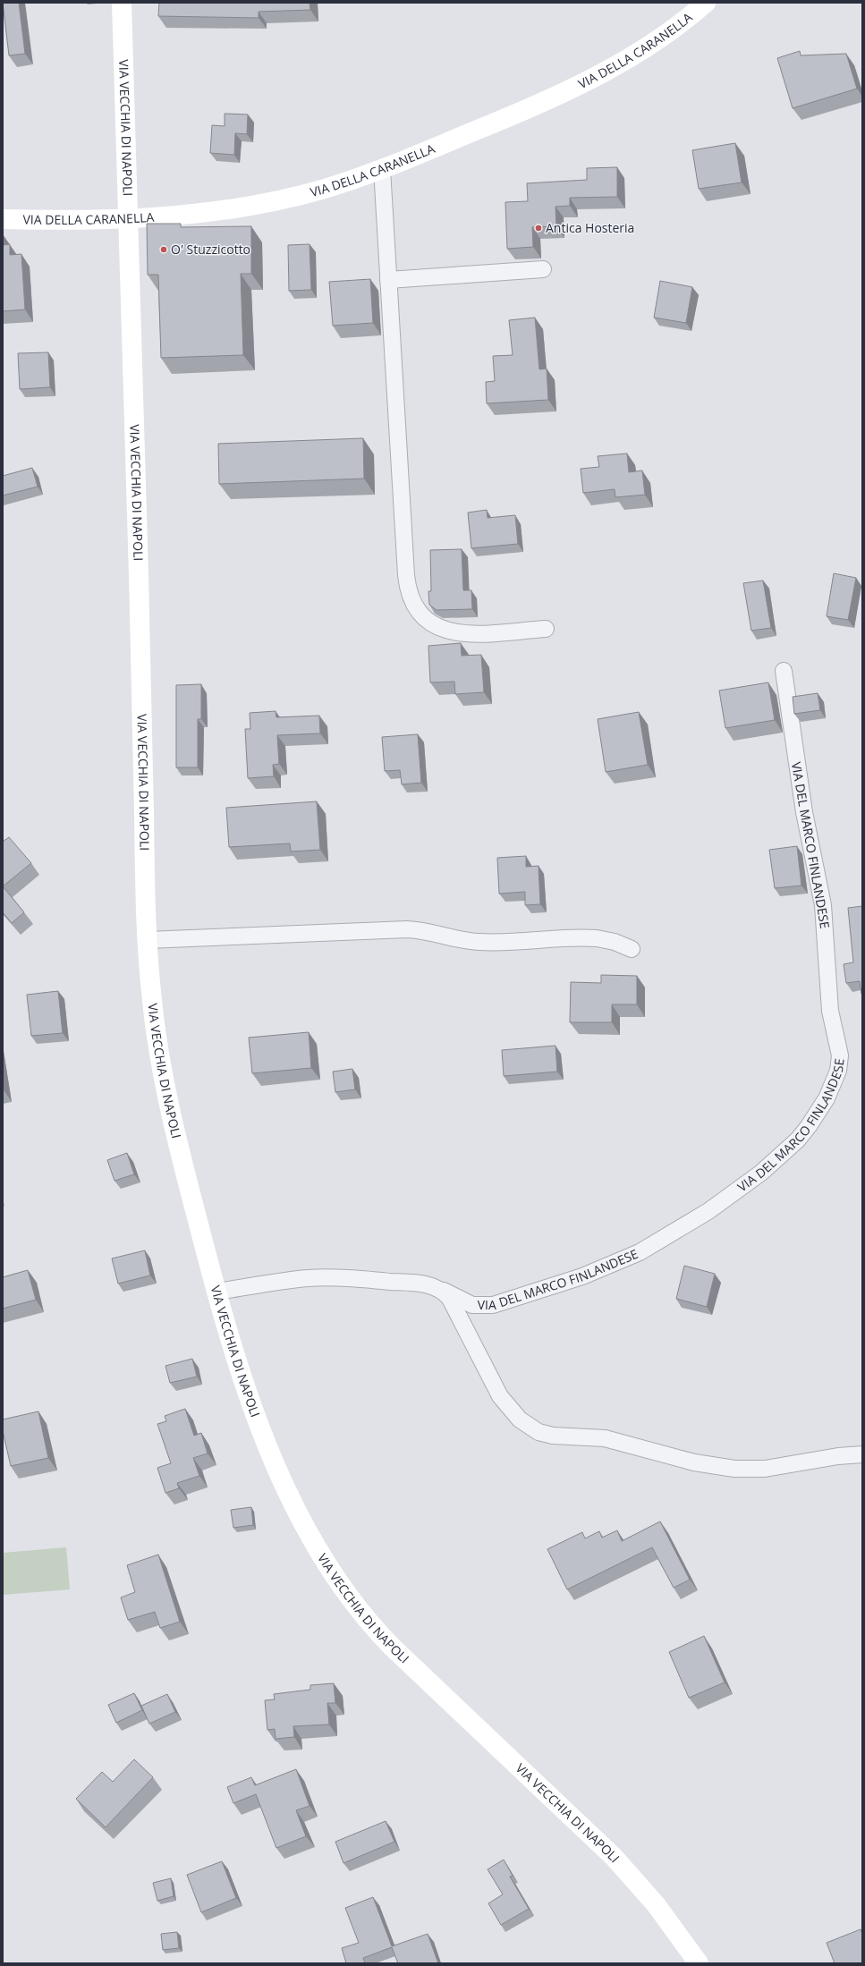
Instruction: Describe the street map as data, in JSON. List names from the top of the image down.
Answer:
{
  "streets": {
    "street": ["VIA DELLA CARANELLA", "VIA VECCHIA DI NAPOLI", "VIA DEL MARCO FINLANDESE"]
  },
  "crossings": [
    ["VIA DELLA CARANELLA", "VIA VECCHIA DI NAPOLI"],
    ["VIA VECCHIA DI NAPOLI", "VIA DEL MARCO FINLANDESE"]
  ],
  "places": ["Antica Hosteria", "O' Stuzzicotto"]
}
